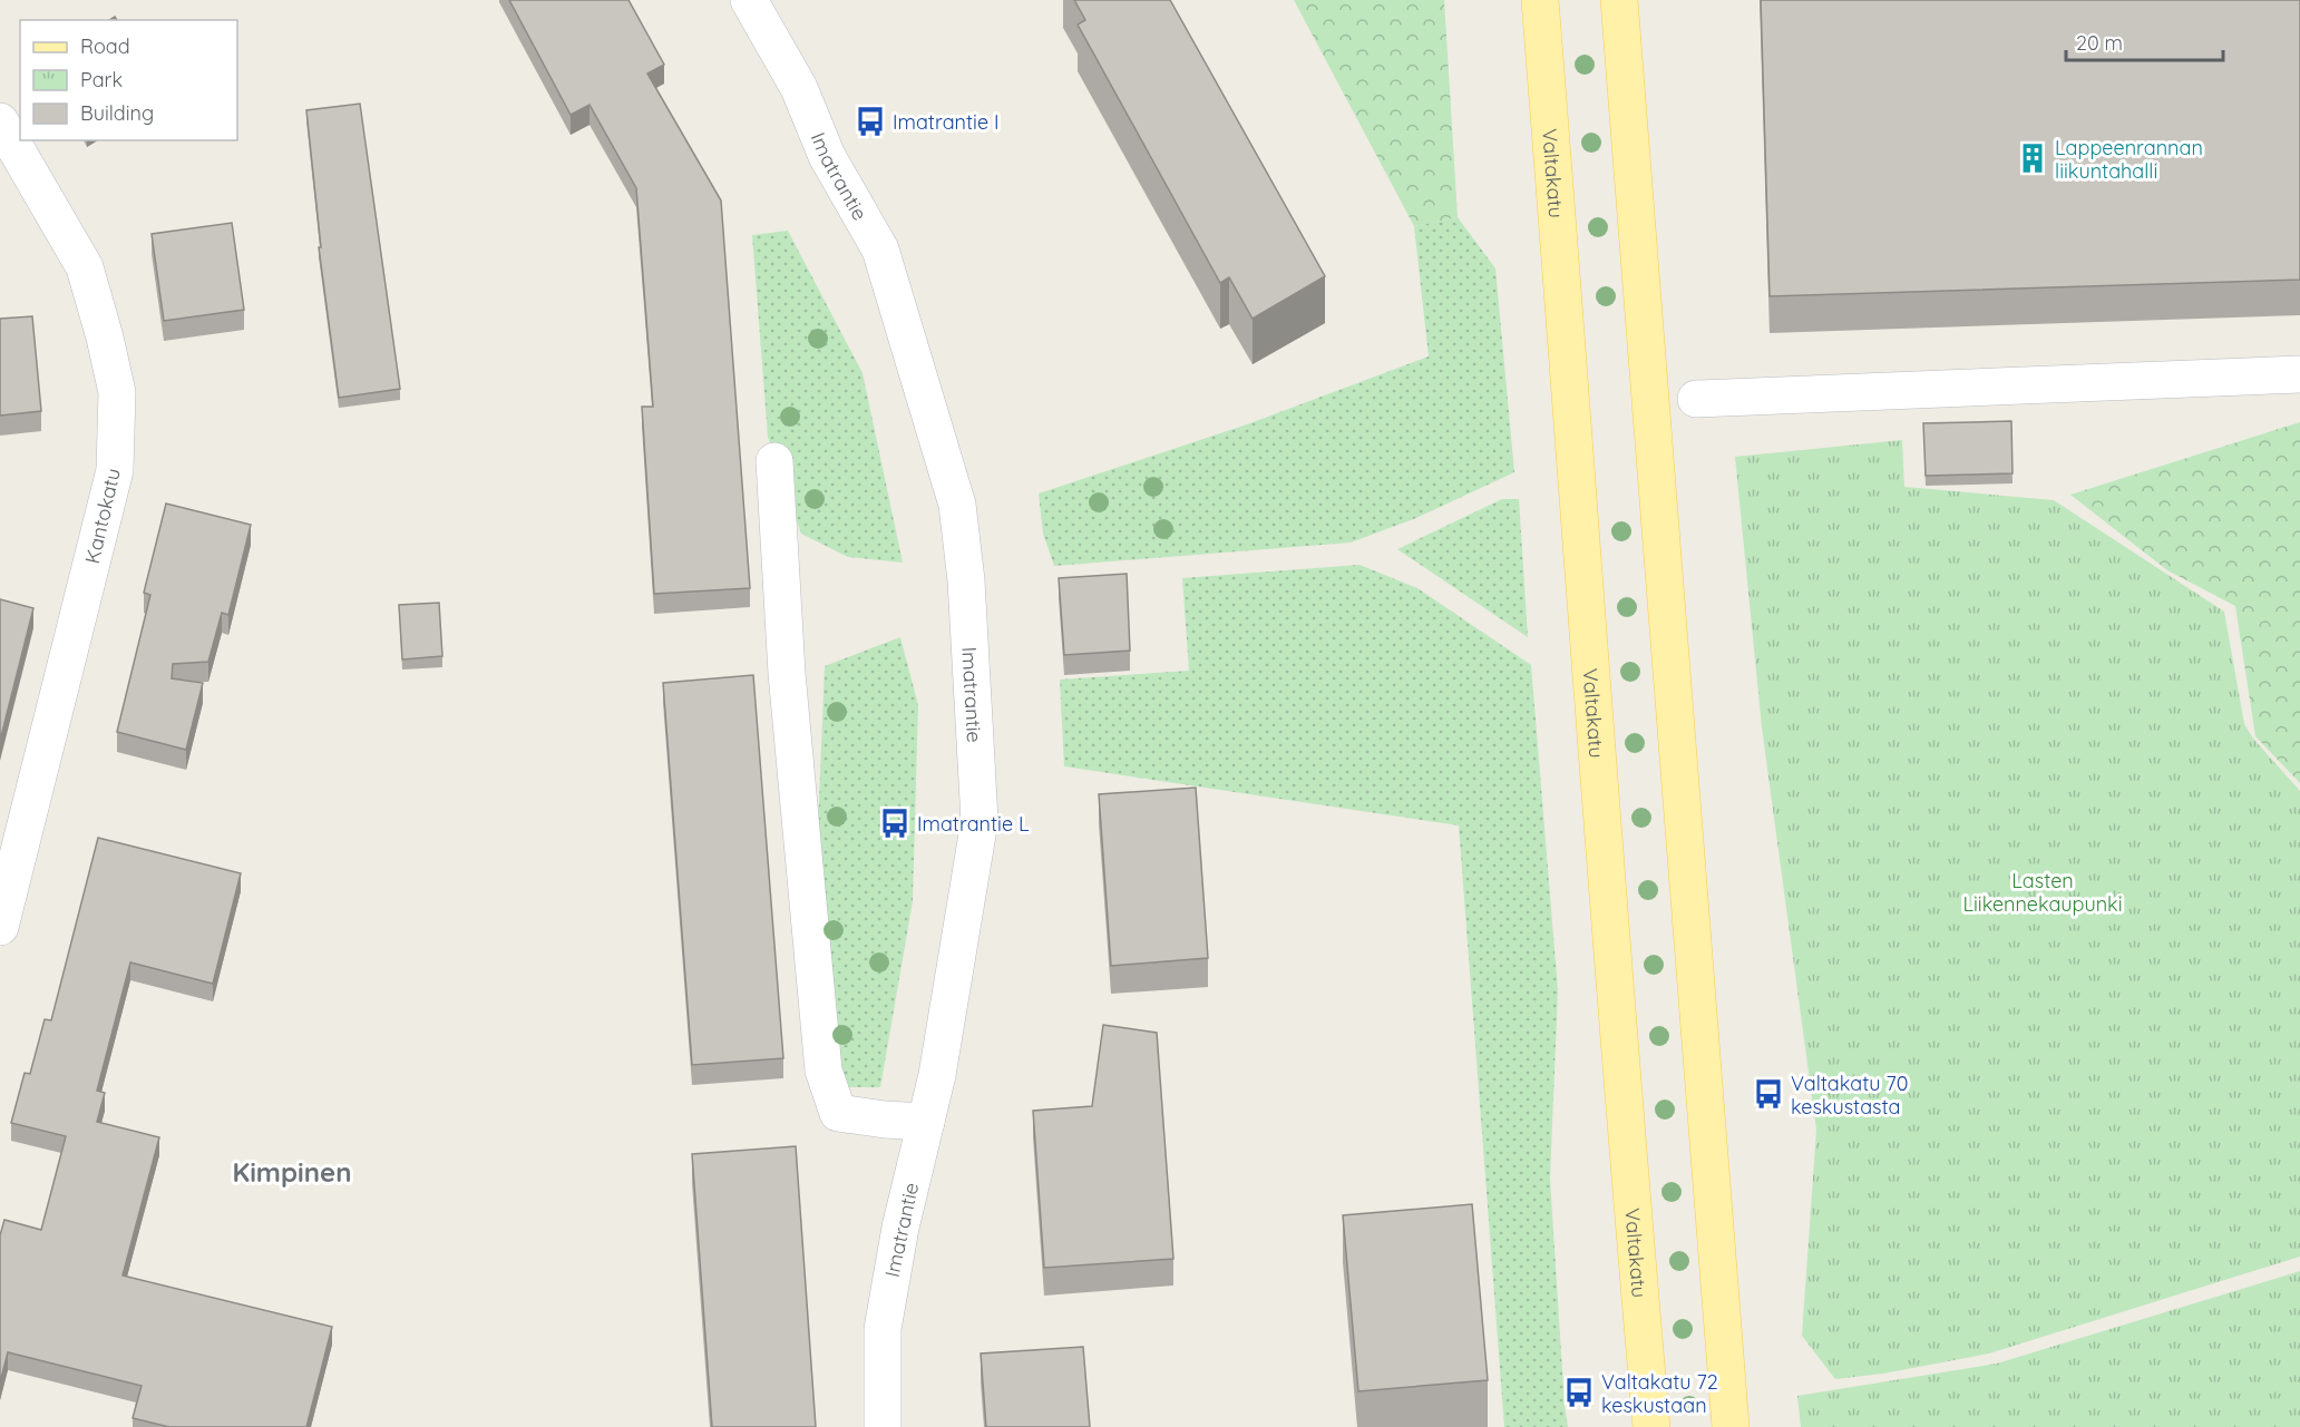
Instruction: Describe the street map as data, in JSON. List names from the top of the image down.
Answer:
{
  "streets": {
    "main road": ["Valtakatu"],
    "street": ["Imatrantie", "Kantokatu"]
  },
  "districts": ["Kimpinen"],
  "parks": ["Lasten Liikennekaupunki"],
  "places": {
    "bus stop": [
      "Imatrantie I",
      "Imatrantie L",
      "Valtakatu 70 keskustasta",
      "Valtakatu 72 keskustaan"
    ],
    "building": ["Lappeenrannan liikuntahalli"]
  },
  "legend": ["Road", "Park", "Building"],
  "scale_bar": "20 m"
}
